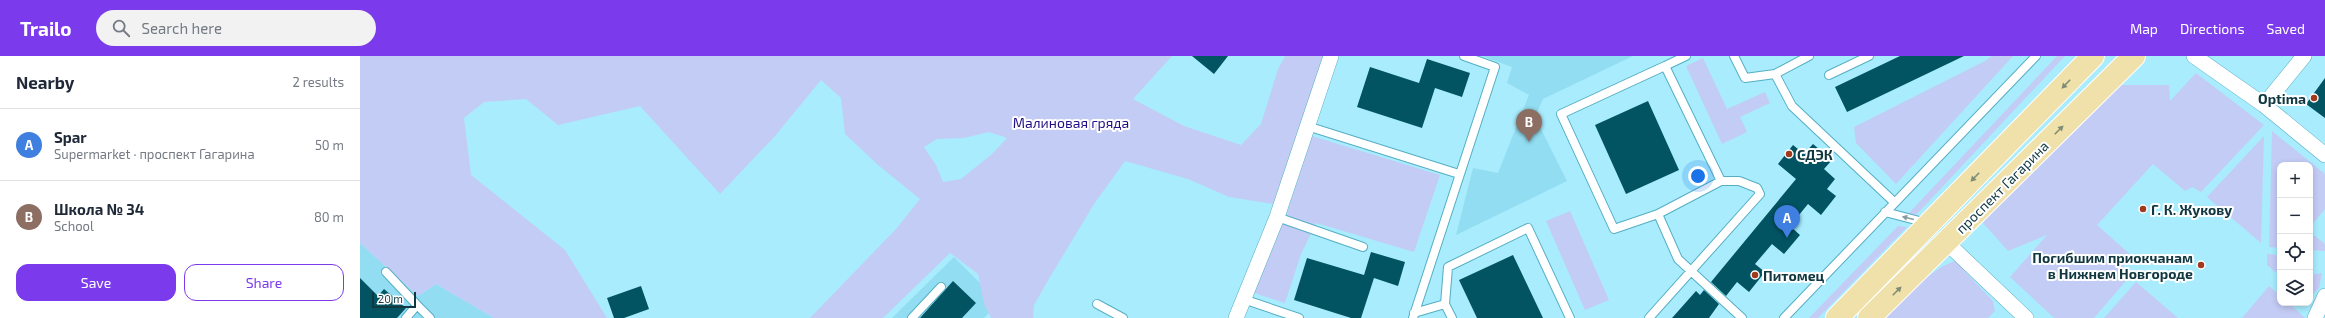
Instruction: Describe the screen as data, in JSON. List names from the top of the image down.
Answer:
{
  "streets": {
    "main road": ["проспект Гагарина"]
  },
  "parks": ["Малиновая гряда"],
  "places": [
    "Optima",
    "СДЭК",
    "Г. К. Жукову",
    "Погибшим приокчанам в Нижнем Новгороде",
    "Питомец"
  ],
  "scale_bar": "20 m",
  "page": {
    "header": "Trailo",
    "search": "Search here",
    "nav": ["Map", "Directions", "Saved"],
    "heading": ["Nearby", "2 results"],
    "list": [
      {
        "mark": "A",
        "name": "Spar",
        "note": "Supermarket · проспект Гагарина",
        "value": "50 m"
      },
      {
        "mark": "B",
        "name": "Школа № 34",
        "note": "School",
        "value": "80 m"
      }
    ],
    "pins": ["B", "A"],
    "map_buttons": ["+", "−"],
    "buttons": ["Save", "Share"],
    "scale": "20 m"
  }
}
